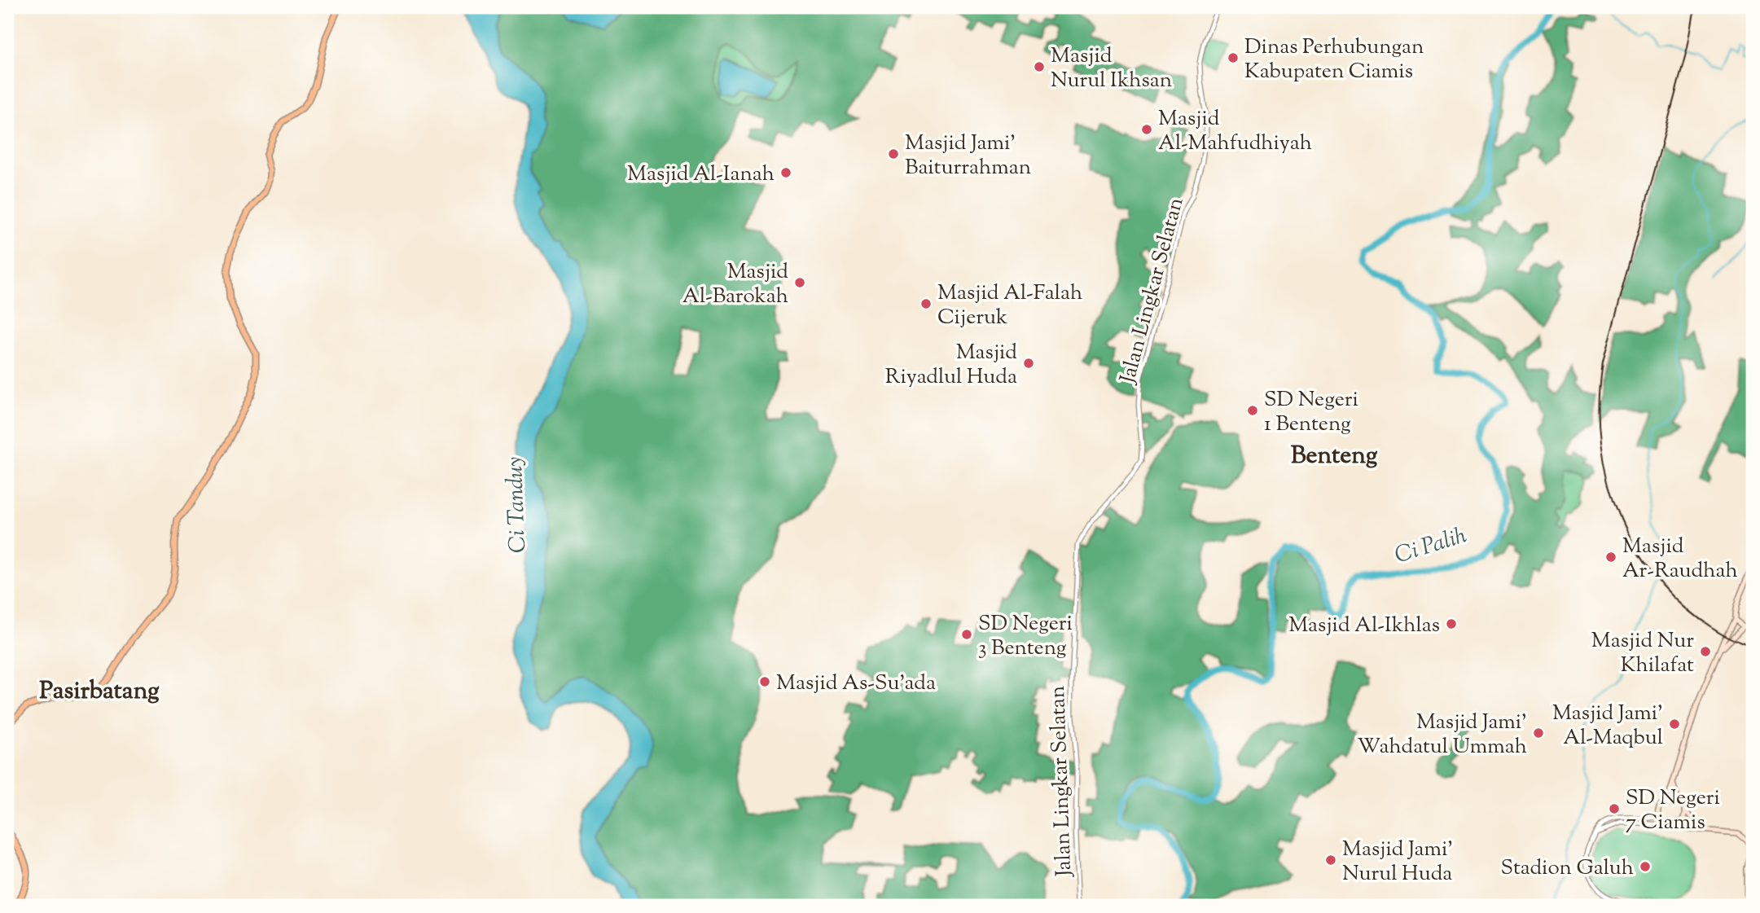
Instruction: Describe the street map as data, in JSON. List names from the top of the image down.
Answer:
{
  "streets": {
    "street": ["Jalan Lingkar Selatan"]
  },
  "districts": ["Benteng", "Pasirbatang"],
  "water": ["Ci Tanduy", "Ci Palih"],
  "places": [
    "Dinas Perhubungan Kabupaten Ciamis",
    "Masjid Nurul Ikhsan",
    "Masjid Al-Mahfudhiyah",
    "Masjid Jami' Baiturrahman",
    "Masjid Al-Ianah",
    "Masjid Al-Barokah",
    "Masjid Al-Falah Cijeruk",
    "Masjid Riyadlul Huda",
    "SD Negeri 1 Benteng",
    "Masjid Ar-Raudhah",
    "Masjid Al-Ikhlas",
    "SD Negeri 3 Benteng",
    "Masjid Nur Khilafat",
    "Masjid As-Su'ada",
    "Masjid Jami' Al-Maqbul",
    "Masjid Jami' Wahdatul Ummah",
    "SD Negeri 7 Ciamis",
    "Masjid Jami' Nurul Huda",
    "Stadion Galuh"
  ]
}
